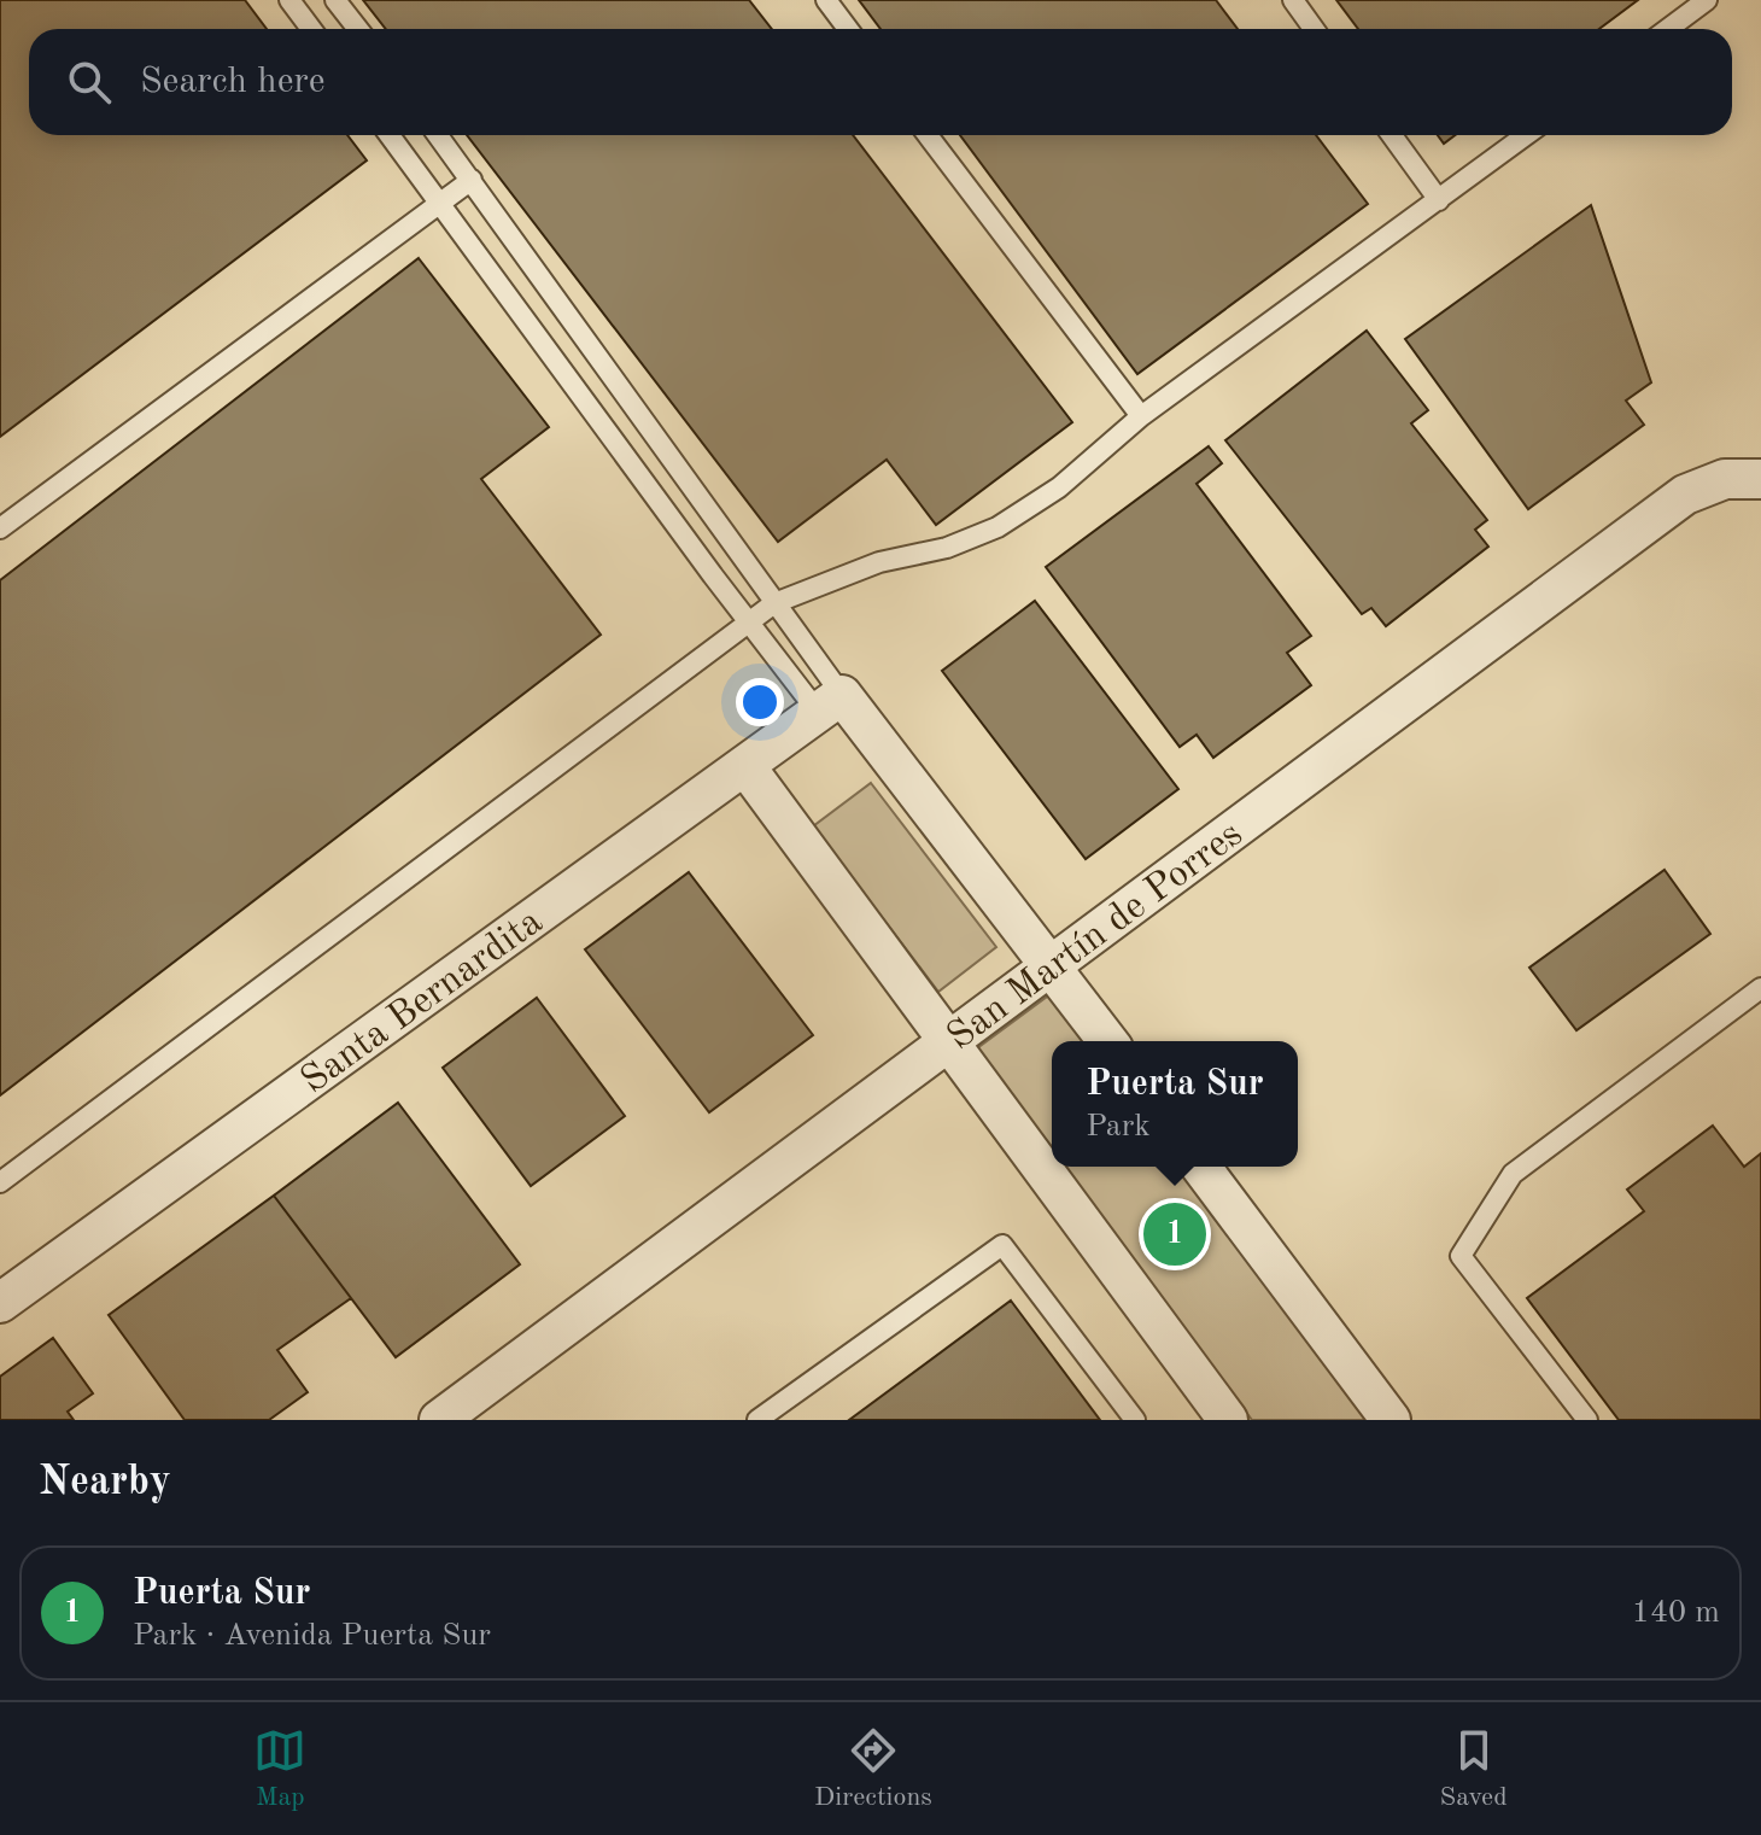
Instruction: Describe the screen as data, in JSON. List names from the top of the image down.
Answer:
{
  "streets": {
    "street": ["San Martín de Porres", "Santa Bernardita"]
  },
  "page": {
    "search": "Search here",
    "popup": ["Puerta Sur", "Park"],
    "pins": "1",
    "heading": "Nearby",
    "list": [
      {
        "mark": "1",
        "name": "Puerta Sur",
        "note": "Park · Avenida Puerta Sur",
        "value": "140 m"
      }
    ],
    "nav": ["Map", "Directions", "Saved"]
  }
}
